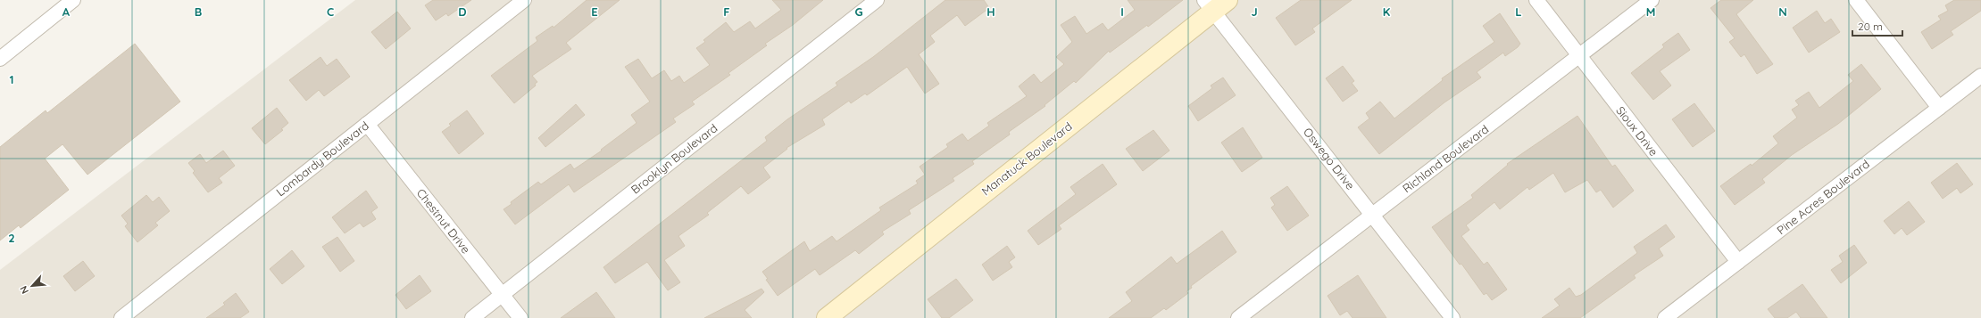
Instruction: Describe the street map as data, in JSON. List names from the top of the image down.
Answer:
{
  "streets": {
    "street": [
      "Sioux Drive",
      "Lombardy Boulevard",
      "Brooklyn Boulevard",
      "Manatuck Boulevard",
      "Oswego Drive",
      "Richland Boulevard",
      "Pine Acres Boulevard",
      "Chestnut Drive"
    ]
  },
  "crossings": [
    ["Sioux Drive", "Richland Boulevard"],
    ["Sioux Drive", "Pine Acres Boulevard"],
    ["Lombardy Boulevard", "Chestnut Drive"],
    ["Brooklyn Boulevard", "Chestnut Drive"],
    ["Manatuck Boulevard", "Oswego Drive"],
    ["Oswego Drive", "Richland Boulevard"]
  ],
  "scale_bar": "20 m",
  "north": "bottom left",
  "grid": {
    "columns": [
      "A",
      "B",
      "C",
      "D",
      "E",
      "F",
      "G",
      "H",
      "I",
      "J",
      "K",
      "L",
      "M",
      "N"
    ],
    "rows": ["1", "2"]
  }
}
